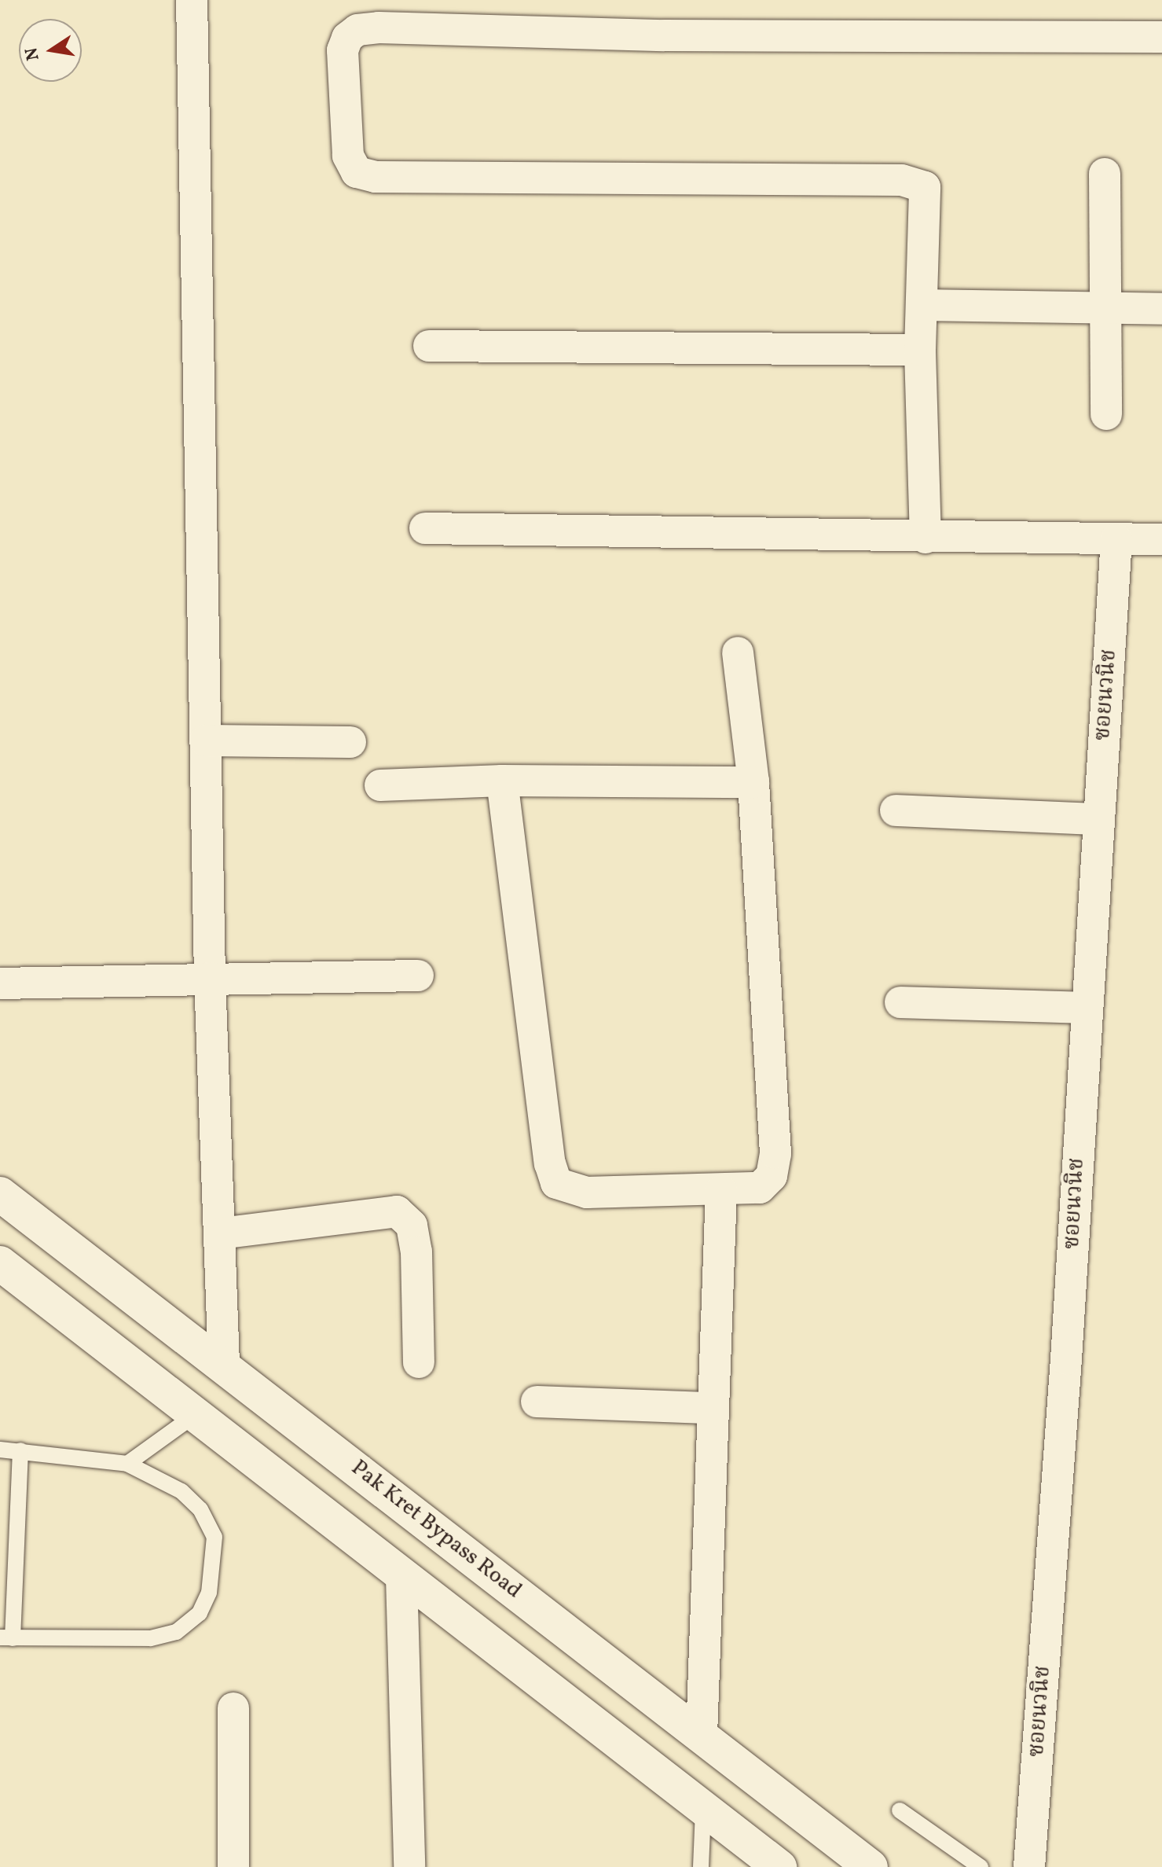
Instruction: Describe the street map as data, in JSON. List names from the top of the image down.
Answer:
{
  "streets": {
    "main road": ["Pak Kret Bypass Road"],
    "street": ["ซอยนวนิช"]
  },
  "north": "left"
}
